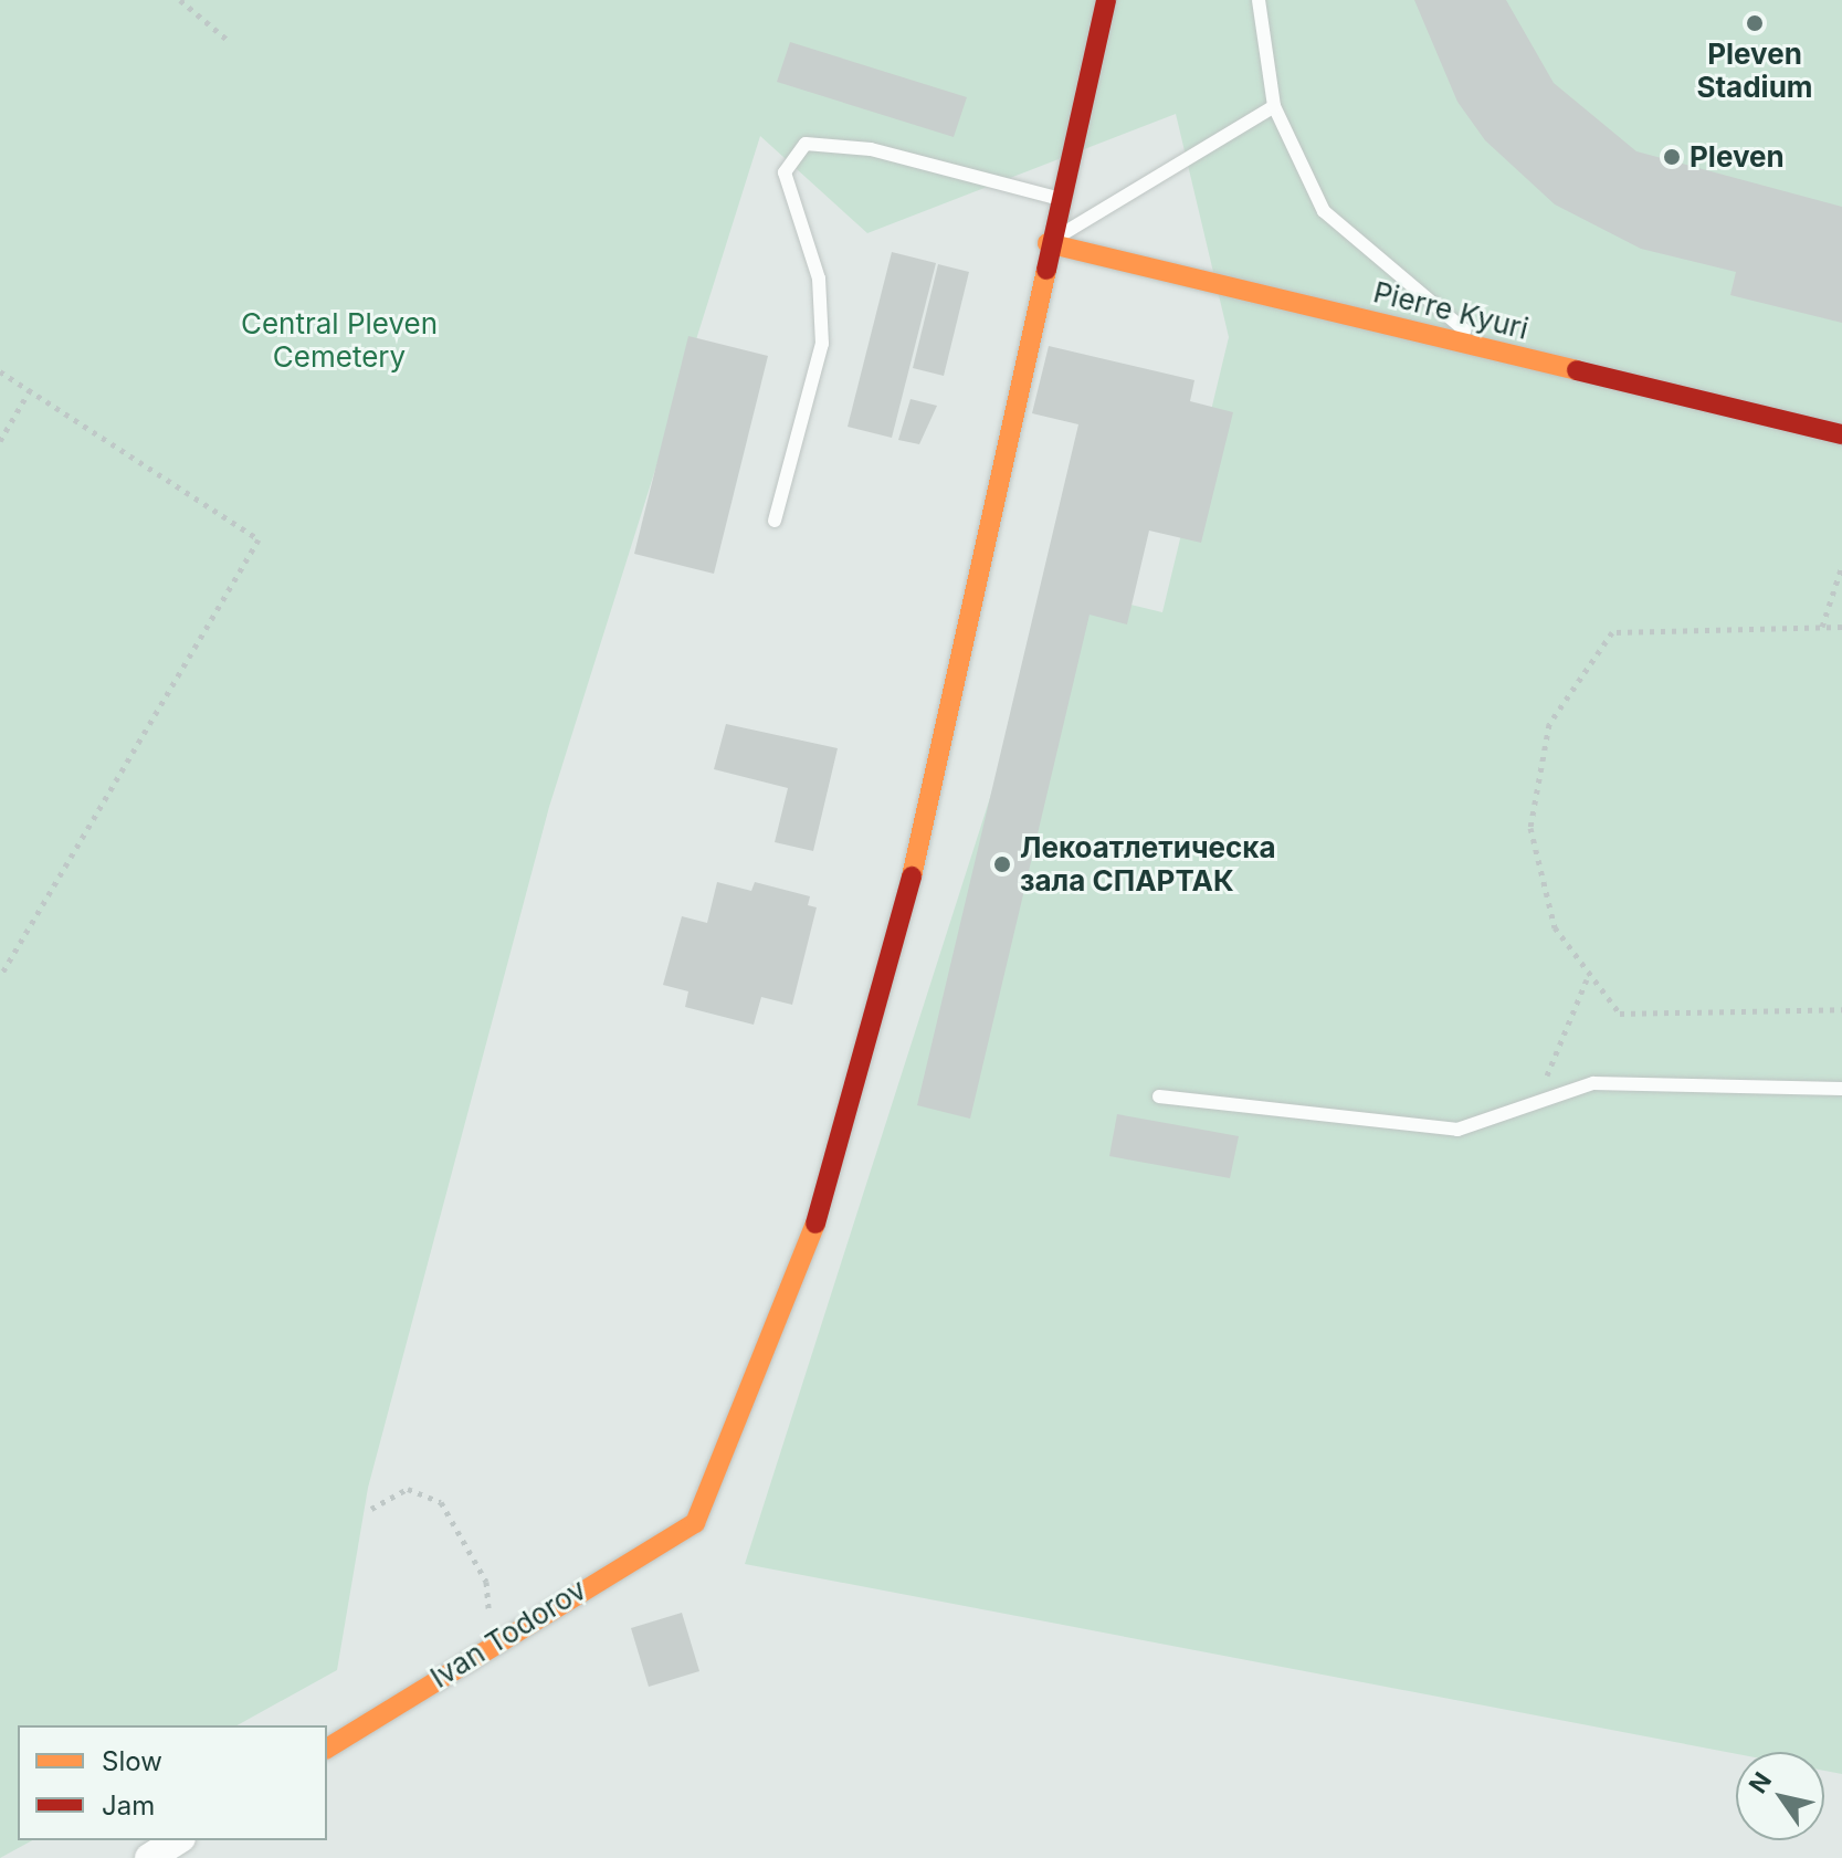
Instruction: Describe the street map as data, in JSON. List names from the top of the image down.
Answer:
{
  "streets": {
    "street": ["Pierre Kyuri", "Ivan Todorov"]
  },
  "crossings": [
    ["Pierre Kyuri", "Ivan Todorov"]
  ],
  "parks": ["Central Pleven Cemetery"],
  "places": ["Pleven Stadium", "Pleven", "Лекоатлетическа зала СПАРТАК"],
  "legend": ["Slow", "Jam"],
  "north": "top left"
}
